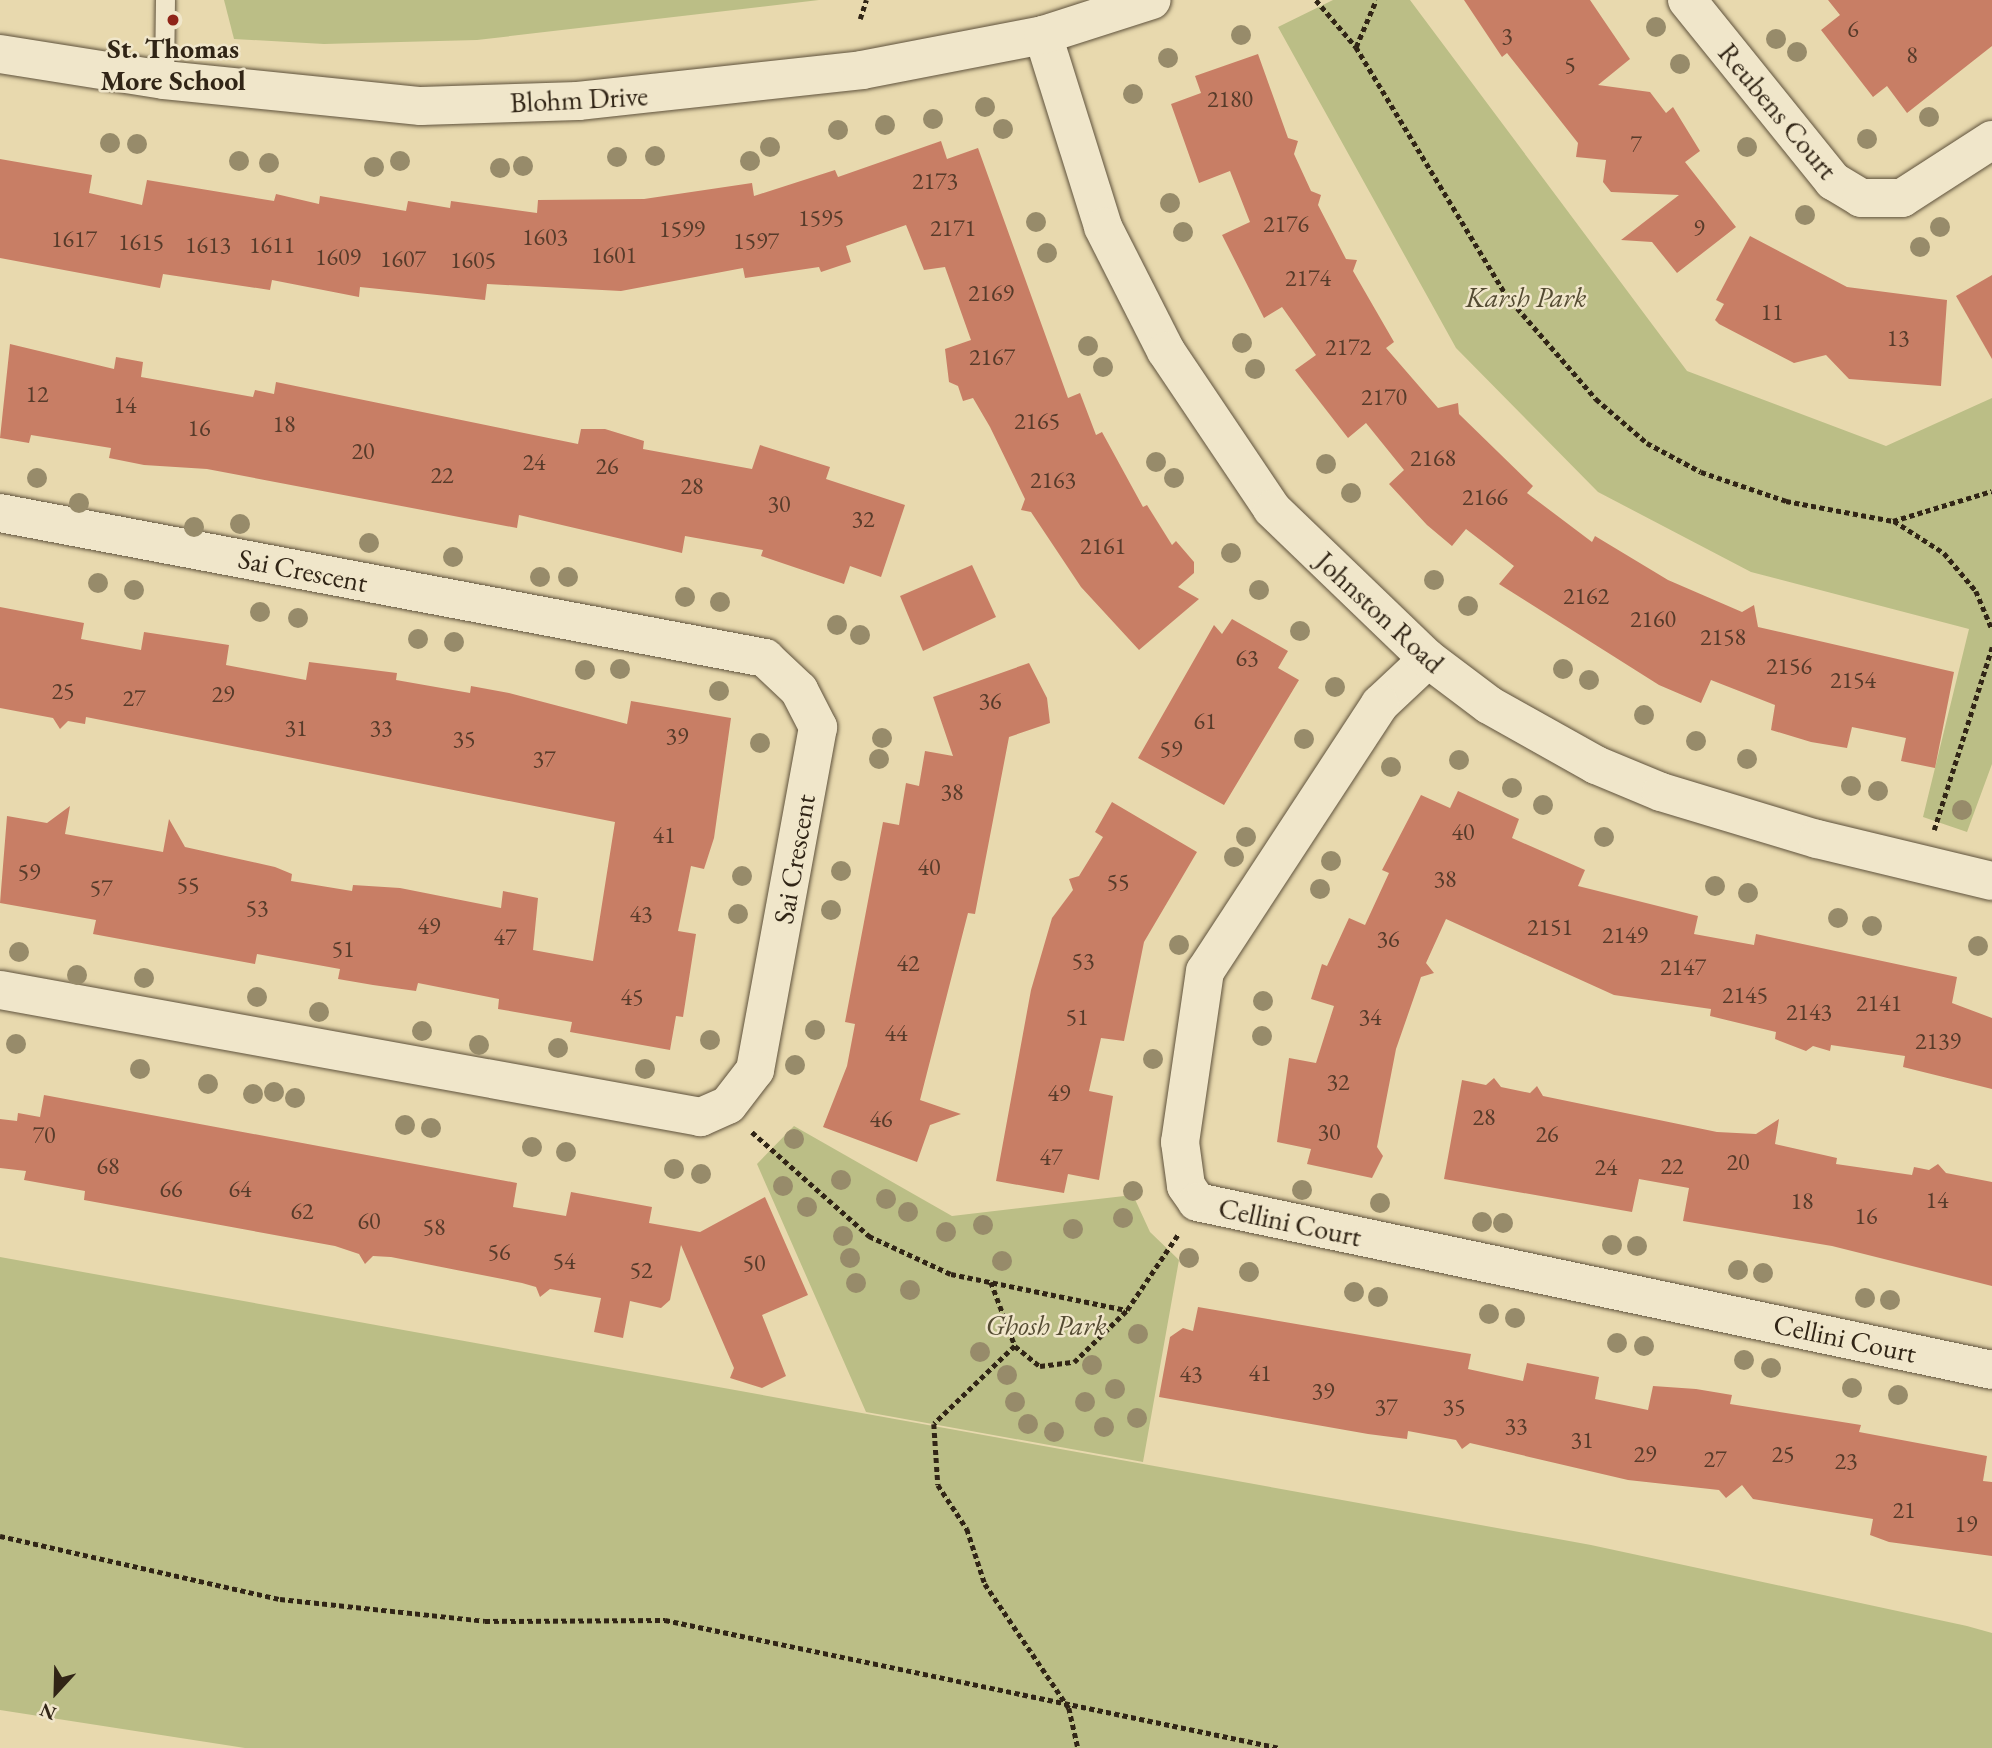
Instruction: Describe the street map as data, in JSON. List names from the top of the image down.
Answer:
{
  "streets": {
    "street": [
      "Blohm Drive",
      "Reubens Court",
      "Sai Crescent",
      "Johnston Road",
      "Cellini Court"
    ]
  },
  "crossings": [
    ["Blohm Drive", "Johnston Road"],
    ["Johnston Road", "Cellini Court"]
  ],
  "parks": ["Karsh Park", "Ghosh Park"],
  "places": ["St. Thomas More School"],
  "house_numbers": [
    "6",
    "3",
    "8",
    "5",
    "2180",
    "7",
    "2173",
    "1595",
    "2176",
    "2171",
    "9",
    "1599",
    "1603",
    "1617",
    "1597",
    "1615",
    "1613",
    "1611",
    "1601",
    "1609",
    "1607",
    "1605",
    "2174",
    "2169",
    "11",
    "13",
    "2172",
    "2167",
    "12",
    "2170",
    "14",
    "2165",
    "18",
    "16",
    "20",
    "2168",
    "24",
    "26",
    "22",
    "2163",
    "28",
    "2166",
    "30",
    "32",
    "2161",
    "2162",
    "2160",
    "2158",
    "63",
    "2156",
    "2154",
    "25",
    "29",
    "27",
    "36",
    "61",
    "31",
    "33",
    "39",
    "35",
    "59",
    "37",
    "38",
    "40",
    "41",
    "40",
    "59",
    "38",
    "55",
    "55",
    "57",
    "53",
    "43",
    "49",
    "2151",
    "2149",
    "47",
    "36",
    "51",
    "53",
    "42",
    "2147",
    "2145",
    "45",
    "2141",
    "2143",
    "51",
    "34",
    "44",
    "2139",
    "32",
    "49",
    "28",
    "46",
    "30",
    "26",
    "70",
    "47",
    "20",
    "68",
    "22",
    "24",
    "66",
    "64",
    "14",
    "18",
    "62",
    "16",
    "60",
    "58",
    "56",
    "54",
    "50",
    "52",
    "41",
    "43",
    "39",
    "37",
    "35",
    "33",
    "31",
    "29",
    "25",
    "27",
    "23",
    "21",
    "19"
  ],
  "north": "bottom"
}
